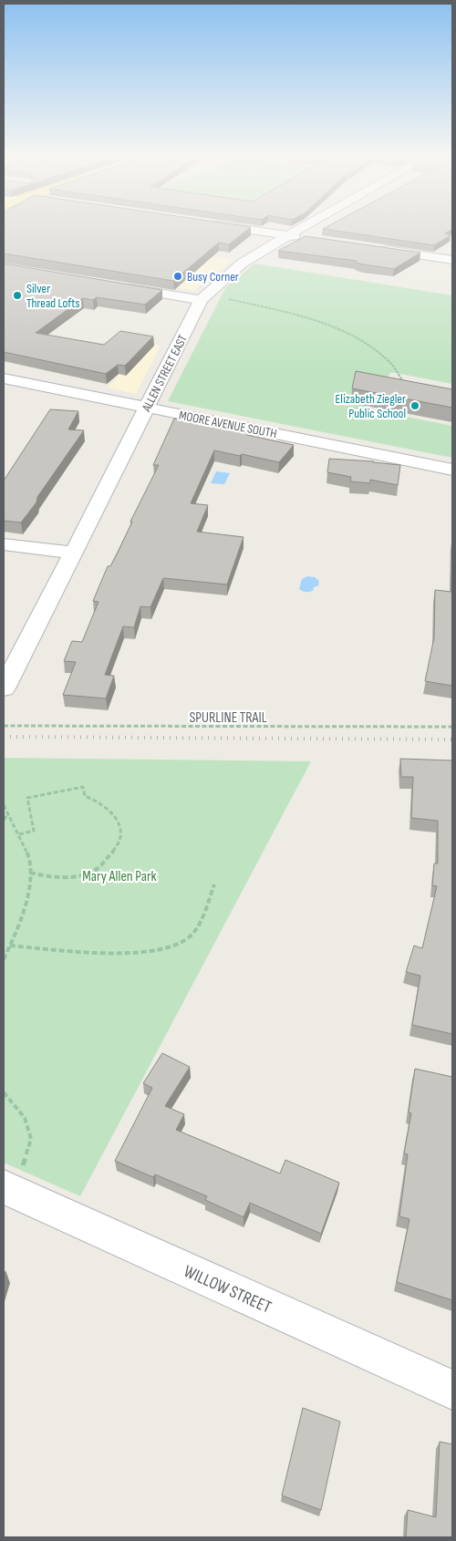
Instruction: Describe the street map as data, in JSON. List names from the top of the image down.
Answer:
{
  "streets": {
    "street": ["ALLEN STREET EAST", "MOORE AVENUE SOUTH", "WILLOW STREET"],
    "path": ["SPURLINE TRAIL"]
  },
  "crossings": [
    ["ALLEN STREET EAST", "MOORE AVENUE SOUTH"]
  ],
  "parks": ["Mary Allen Park"],
  "places": ["Busy Corner", "Silver Thread Lofts", "Elizabeth Ziegler Public School"]
}
